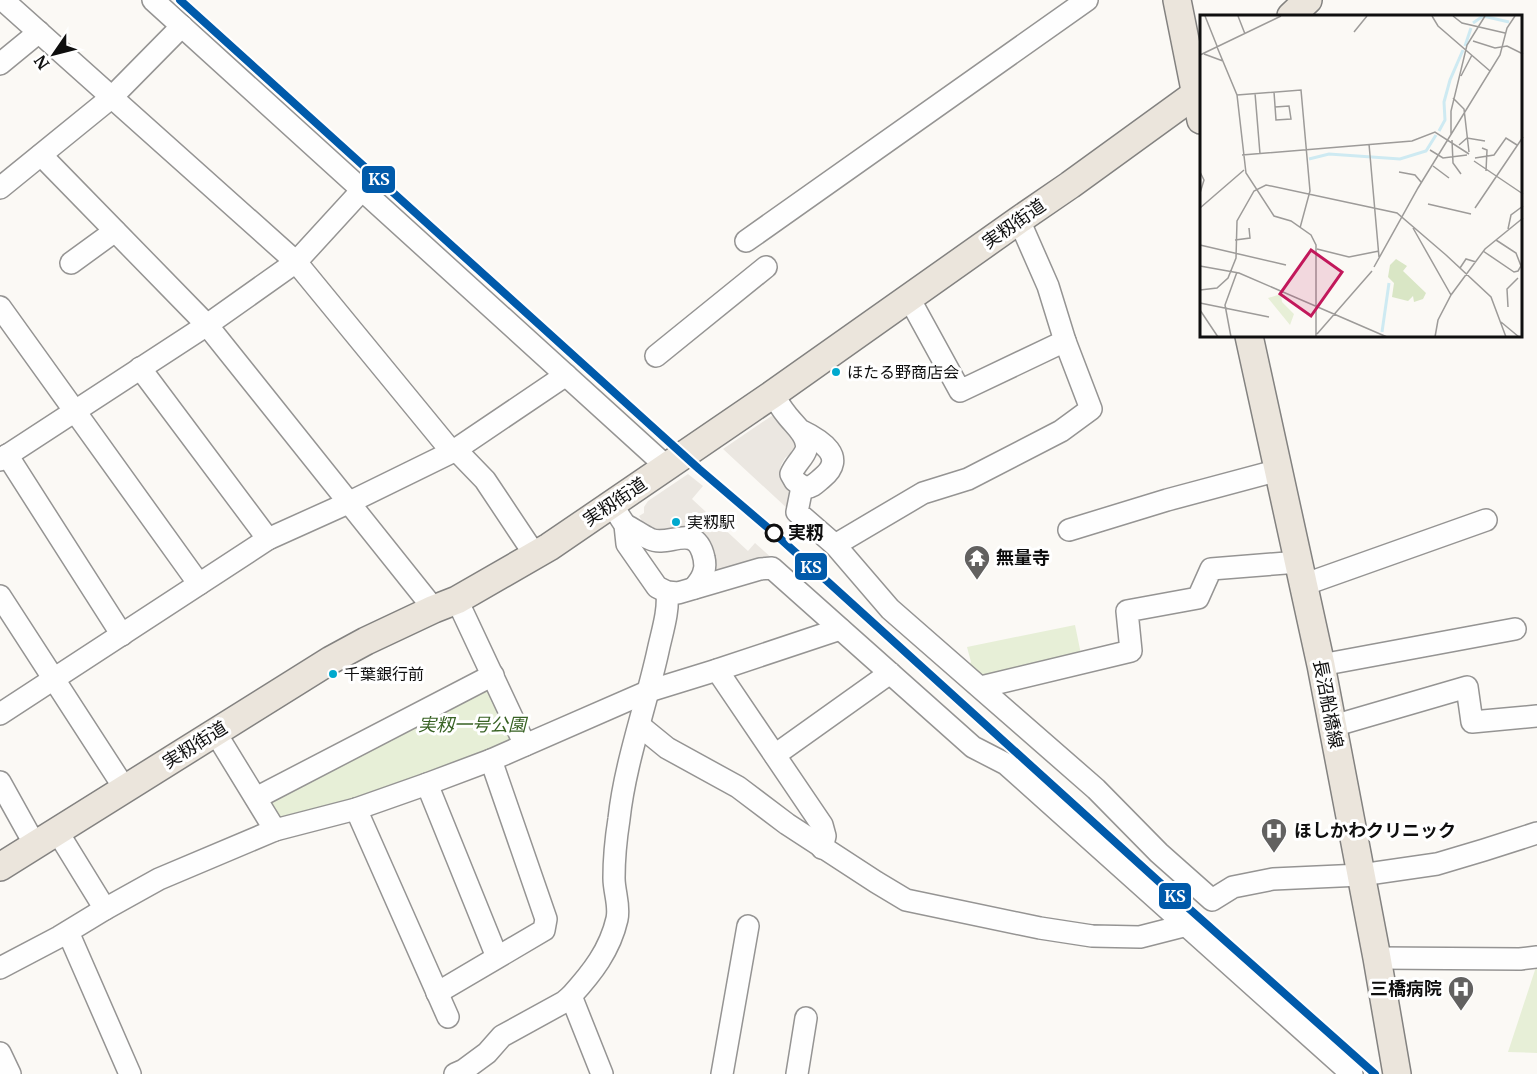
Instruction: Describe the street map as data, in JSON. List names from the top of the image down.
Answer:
{
  "streets": {
    "main road": ["実籾街道", "長沼船橋線"]
  },
  "parks": ["実籾一号公園"],
  "places": {
    "other": [
      "ほたる野商店会",
      "実籾駅",
      "実籾",
      "千葉銀行前"
    ],
    "temple": ["無量寺"],
    "hospital": ["ほしかわクリニック", "三橋病院"]
  },
  "lines": ["transit line KS"],
  "north": "bottom left"
}
